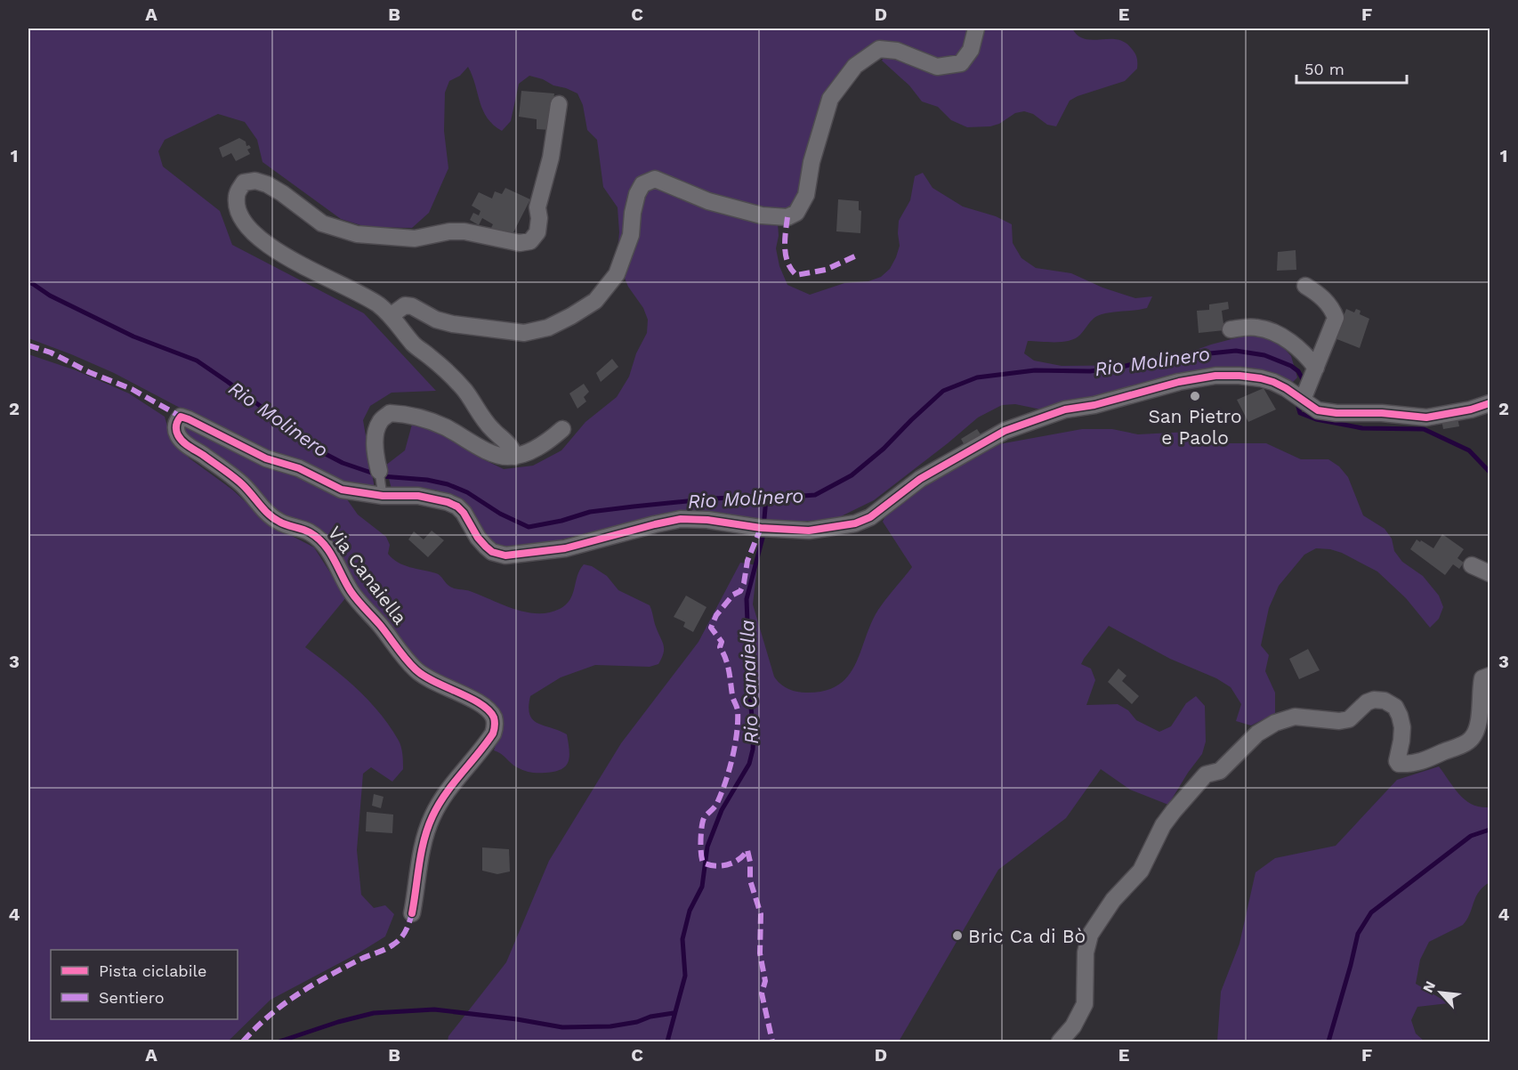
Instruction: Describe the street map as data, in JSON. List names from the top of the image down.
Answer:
{
  "streets": {
    "street": ["Via Canaiella"]
  },
  "water": ["Rio Molinero", "Rio Canaiella"],
  "places": ["San Pietro e Paolo", "Bric Ca di Bò"],
  "legend": ["Pista ciclabile", "Sentiero"],
  "scale_bar": "50 m",
  "north": "top left",
  "grid": {
    "columns": [
      "A",
      "B",
      "C",
      "D",
      "E",
      "F"
    ],
    "rows": [
      "1",
      "2",
      "3",
      "4"
    ]
  }
}
